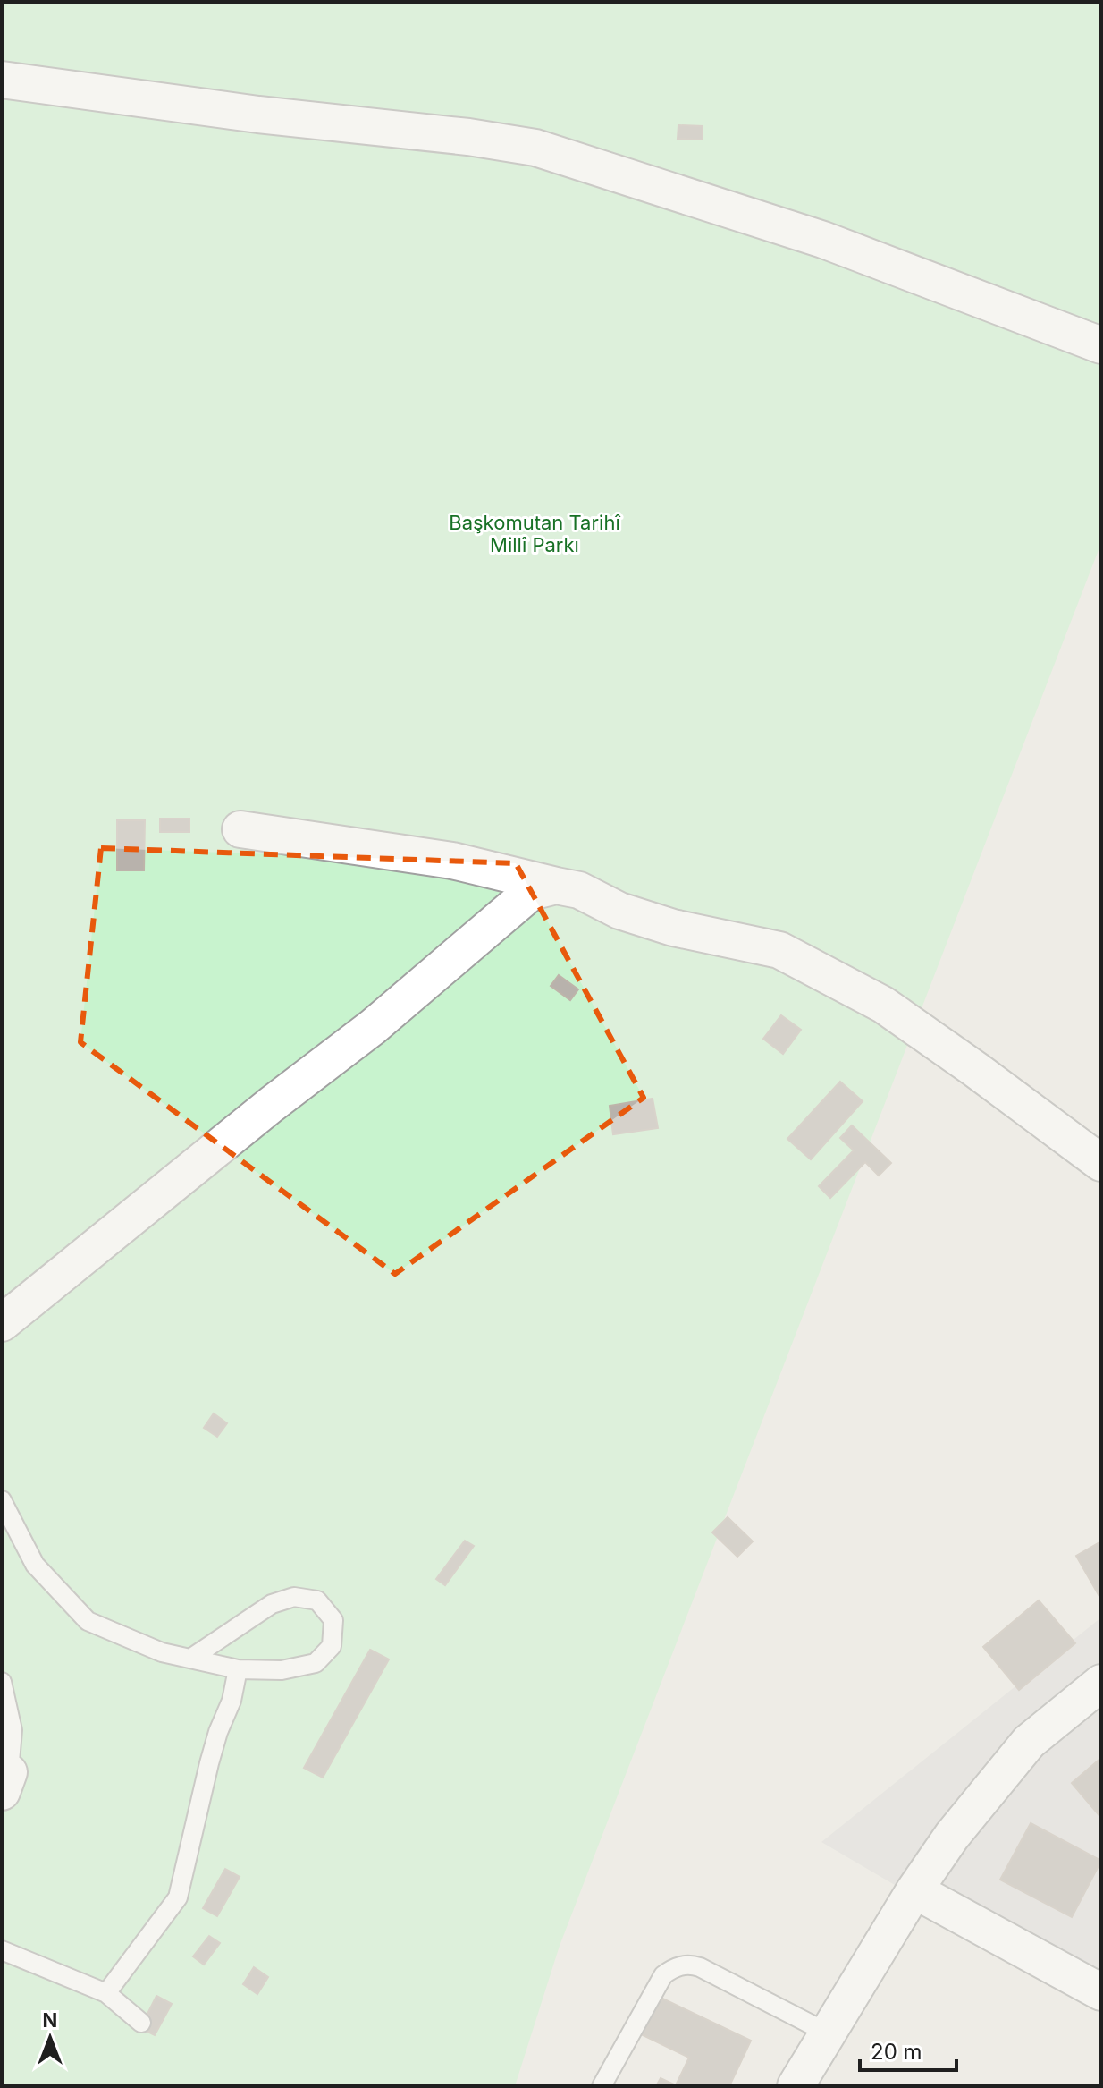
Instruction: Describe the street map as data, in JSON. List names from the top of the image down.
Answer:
{
  "parks": ["Başkomutan Tarihî Millî Parkı"],
  "scale_bar": "20 m",
  "north": "top"
}
